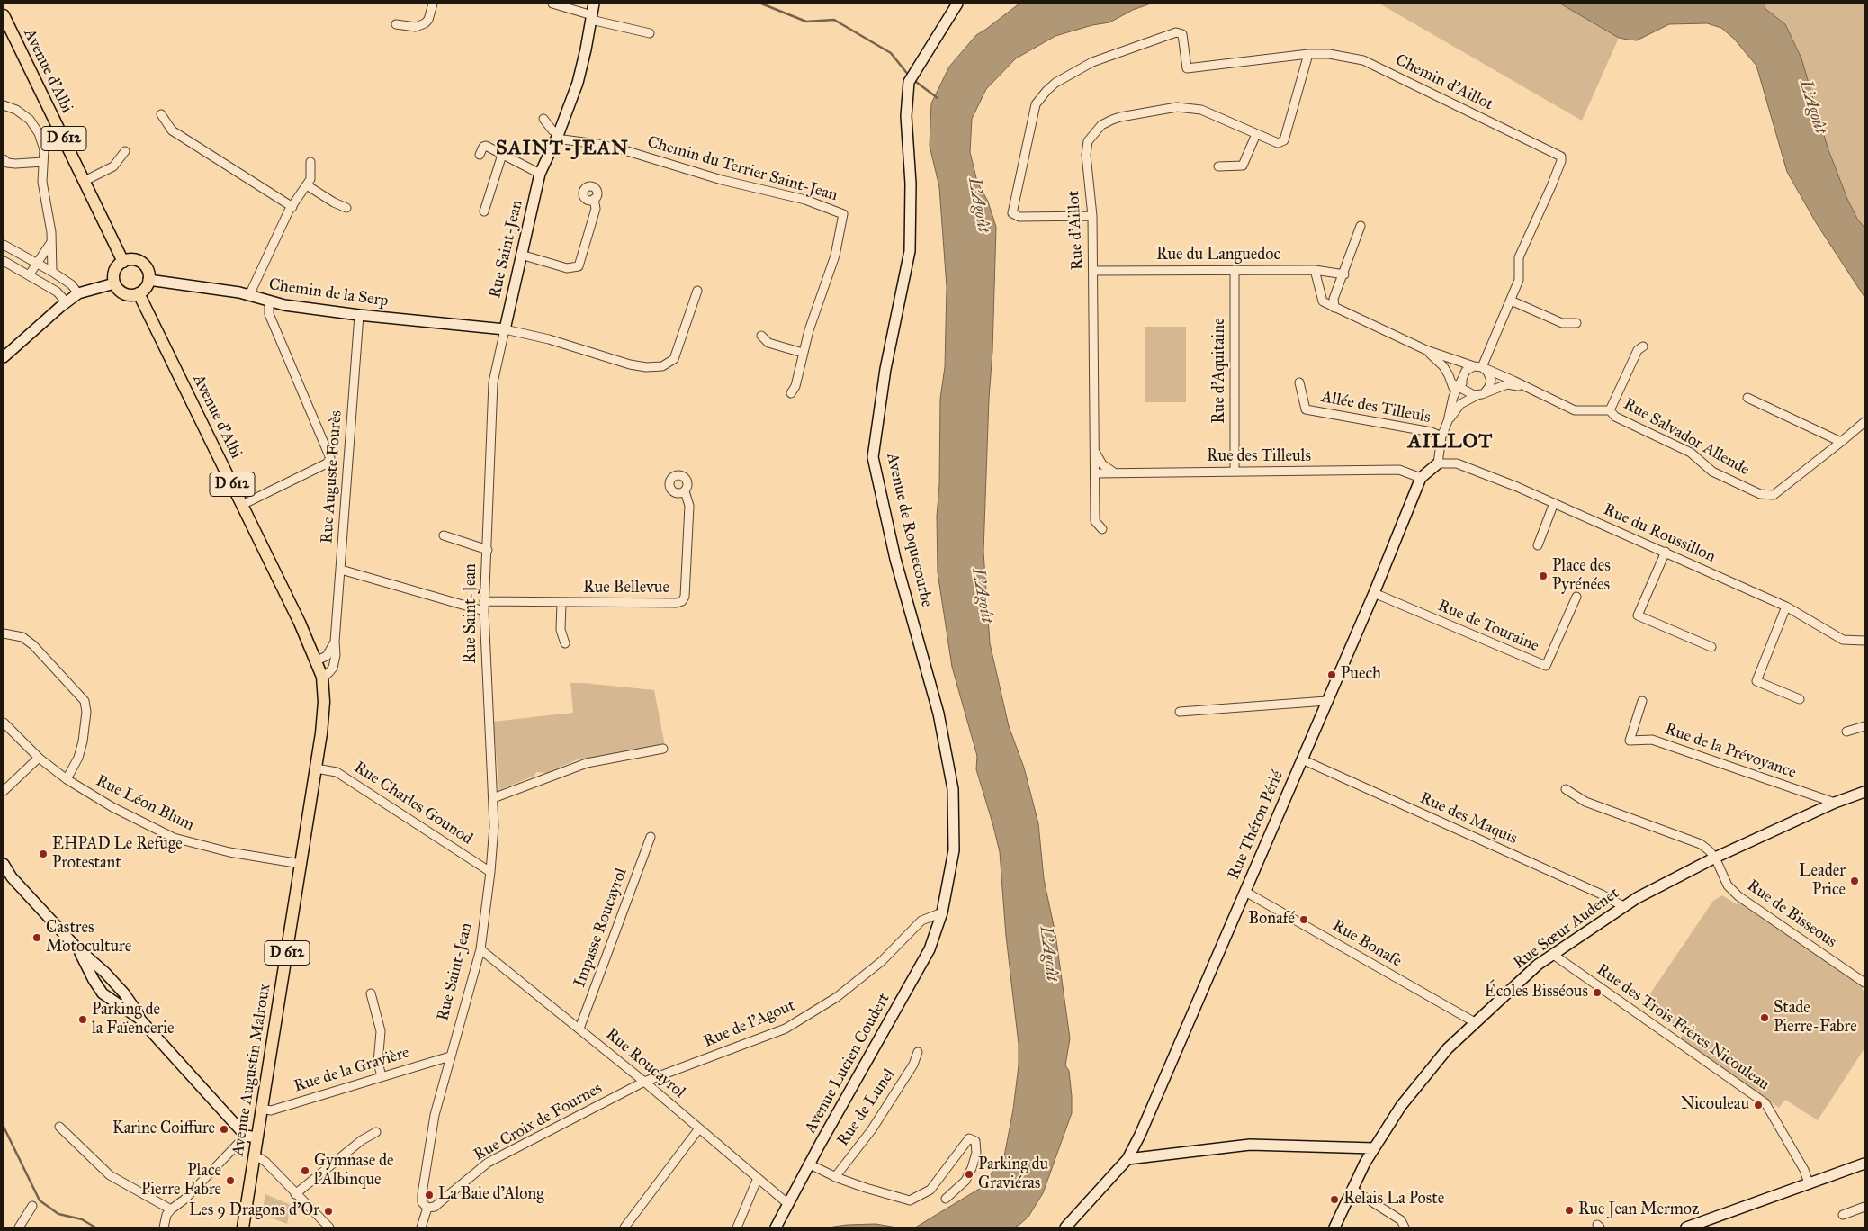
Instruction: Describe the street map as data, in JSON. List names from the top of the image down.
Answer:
{
  "streets": {
    "main road": ["Avenue d'Albi", "D 612", "Avenue Augustin Malroux"],
    "street": [
      "Chemin d'Aillot",
      "Chemin du Terrier Saint-Jean",
      "Rue d'Aillot",
      "Rue Saint-Jean",
      "Rue du Languedoc",
      "Chemin de la Serp",
      "Rue d'Aquitaine",
      "Allée des Tilleuls",
      "Rue Salvador Allende",
      "Rue des Tilleuls",
      "Rue Auguste Fourès",
      "Avenue de Roquecourbe",
      "Rue du Roussillon",
      "Rue Bellevue",
      "Rue de Touraine",
      "Rue de la Prévoyance",
      "Rue Léon Blum",
      "Rue Charles Gounod",
      "Rue des Maquis",
      "Rue Théron Périé",
      "Rue de Bisseous",
      "Impasse Roucayrol",
      "Rue Sœur Audenet",
      "Rue Bonafe",
      "Rue de l'Agout",
      "Rue des Trois Frères Nicouleau",
      "Rue Roucayrol",
      "Avenue Lucien Coudert",
      "Rue de la Gravière",
      "Rue de Lunel",
      "Rue Croix de Fournes"
    ]
  },
  "crossings": [
    ["Avenue d'Albi", "Chemin de la Serp"],
    ["Avenue d'Albi", "Rue Auguste Fourès"],
    ["Avenue d'Albi", "Avenue Augustin Malroux"],
    ["Chemin d'Aillot", "Rue d'Aillot"],
    ["Chemin du Terrier Saint-Jean", "Rue Saint-Jean"],
    ["Rue d'Aillot", "Rue du Languedoc"],
    ["Rue d'Aillot", "Rue des Tilleuls"],
    ["Rue Saint-Jean", "Chemin de la Serp"],
    ["Rue Saint-Jean", "Rue Bellevue"],
    ["Rue Saint-Jean", "Rue Charles Gounod"],
    ["Rue Saint-Jean", "Rue Roucayrol"],
    ["Rue Saint-Jean", "Rue de la Gravière"],
    ["Rue Saint-Jean", "Rue Croix de Fournes"],
    ["Rue du Languedoc", "Rue d'Aquitaine"],
    ["Chemin de la Serp", "Rue Auguste Fourès"],
    ["Rue d'Aquitaine", "Rue des Tilleuls"],
    ["Rue des Tilleuls", "Rue Théron Périé"],
    ["Rue Auguste Fourès", "Avenue Augustin Malroux"],
    ["Avenue de Roquecourbe", "Rue de l'Agout"],
    ["Avenue de Roquecourbe", "Avenue Lucien Coudert"],
    ["Rue du Roussillon", "Rue Théron Périé"],
    ["Rue de Touraine", "Rue Théron Périé"],
    ["Rue de la Prévoyance", "Rue Sœur Audenet"],
    ["Rue Léon Blum", "Avenue Augustin Malroux"],
    ["Rue Charles Gounod", "Avenue Augustin Malroux"],
    ["Rue des Maquis", "Rue Théron Périé"],
    ["Rue des Maquis", "Rue Sœur Audenet"],
    ["Rue Théron Périé", "Rue Bonafe"],
    ["Rue de Bisseous", "Rue Sœur Audenet"],
    ["Impasse Roucayrol", "Rue Roucayrol"],
    ["Rue Sœur Audenet", "Rue Bonafe"],
    ["Rue Sœur Audenet", "Rue des Trois Frères Nicouleau"],
    ["Rue de l'Agout", "Rue Roucayrol"],
    ["Rue de l'Agout", "Avenue Lucien Coudert"],
    ["Rue de l'Agout", "Rue Croix de Fournes"],
    ["Rue Roucayrol", "Avenue Lucien Coudert"],
    ["Rue Roucayrol", "Rue Croix de Fournes"],
    ["Avenue Augustin Malroux", "Rue de la Gravière"]
  ],
  "districts": ["SAINT-JEAN", "AILLOT"],
  "water": ["L'Agoût"],
  "places": [
    "Place des Pyrénées",
    "Puech",
    "EHPAD Le Refuge Protestant",
    "Leader Price",
    "Bonafé",
    "Castres Motoculture",
    "Écoles Bisséous",
    "Stade Pierre-Fabre",
    "Parking de la Faïencerie",
    "Nicouleau",
    "Karine Coiffure",
    "Gymnase de l'Albinque",
    "Parking du Graviéras",
    "Place Pierre Fabre",
    "La Baie d'Along",
    "Relais La Poste",
    "Rue Jean Mermoz",
    "Les 9 Dragons d'Or"
  ]
}
